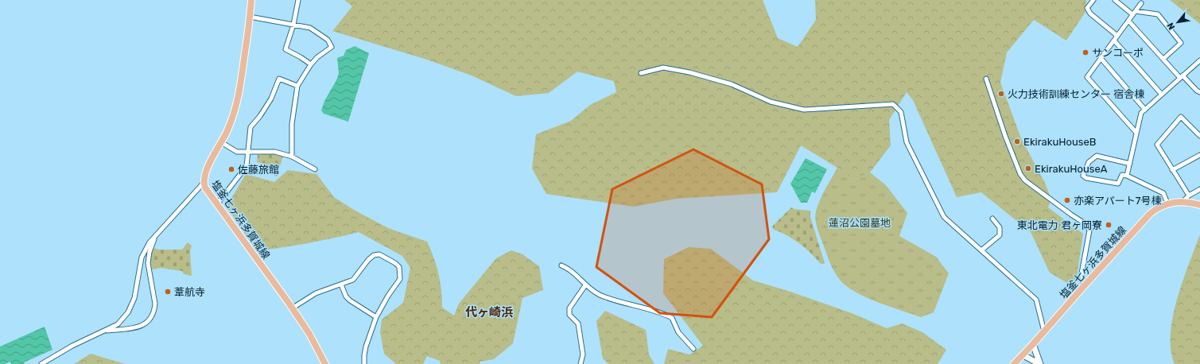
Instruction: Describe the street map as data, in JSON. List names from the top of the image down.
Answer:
{
  "streets": {
    "main road": ["塩釜七ヶ浜多賀城線"]
  },
  "districts": ["代ヶ崎浜"],
  "parks": ["蓮沼公園墓地"],
  "places": [
    "サンコーポ",
    "火力技術訓練センター 宿舎棟",
    "EkirakuHouseB",
    "EkirakuHouseA",
    "佐藤旅館",
    "亦楽アパート7号棟",
    "東北電力 君ヶ岡寮",
    "葦航寺"
  ],
  "north": "bottom left"
}
